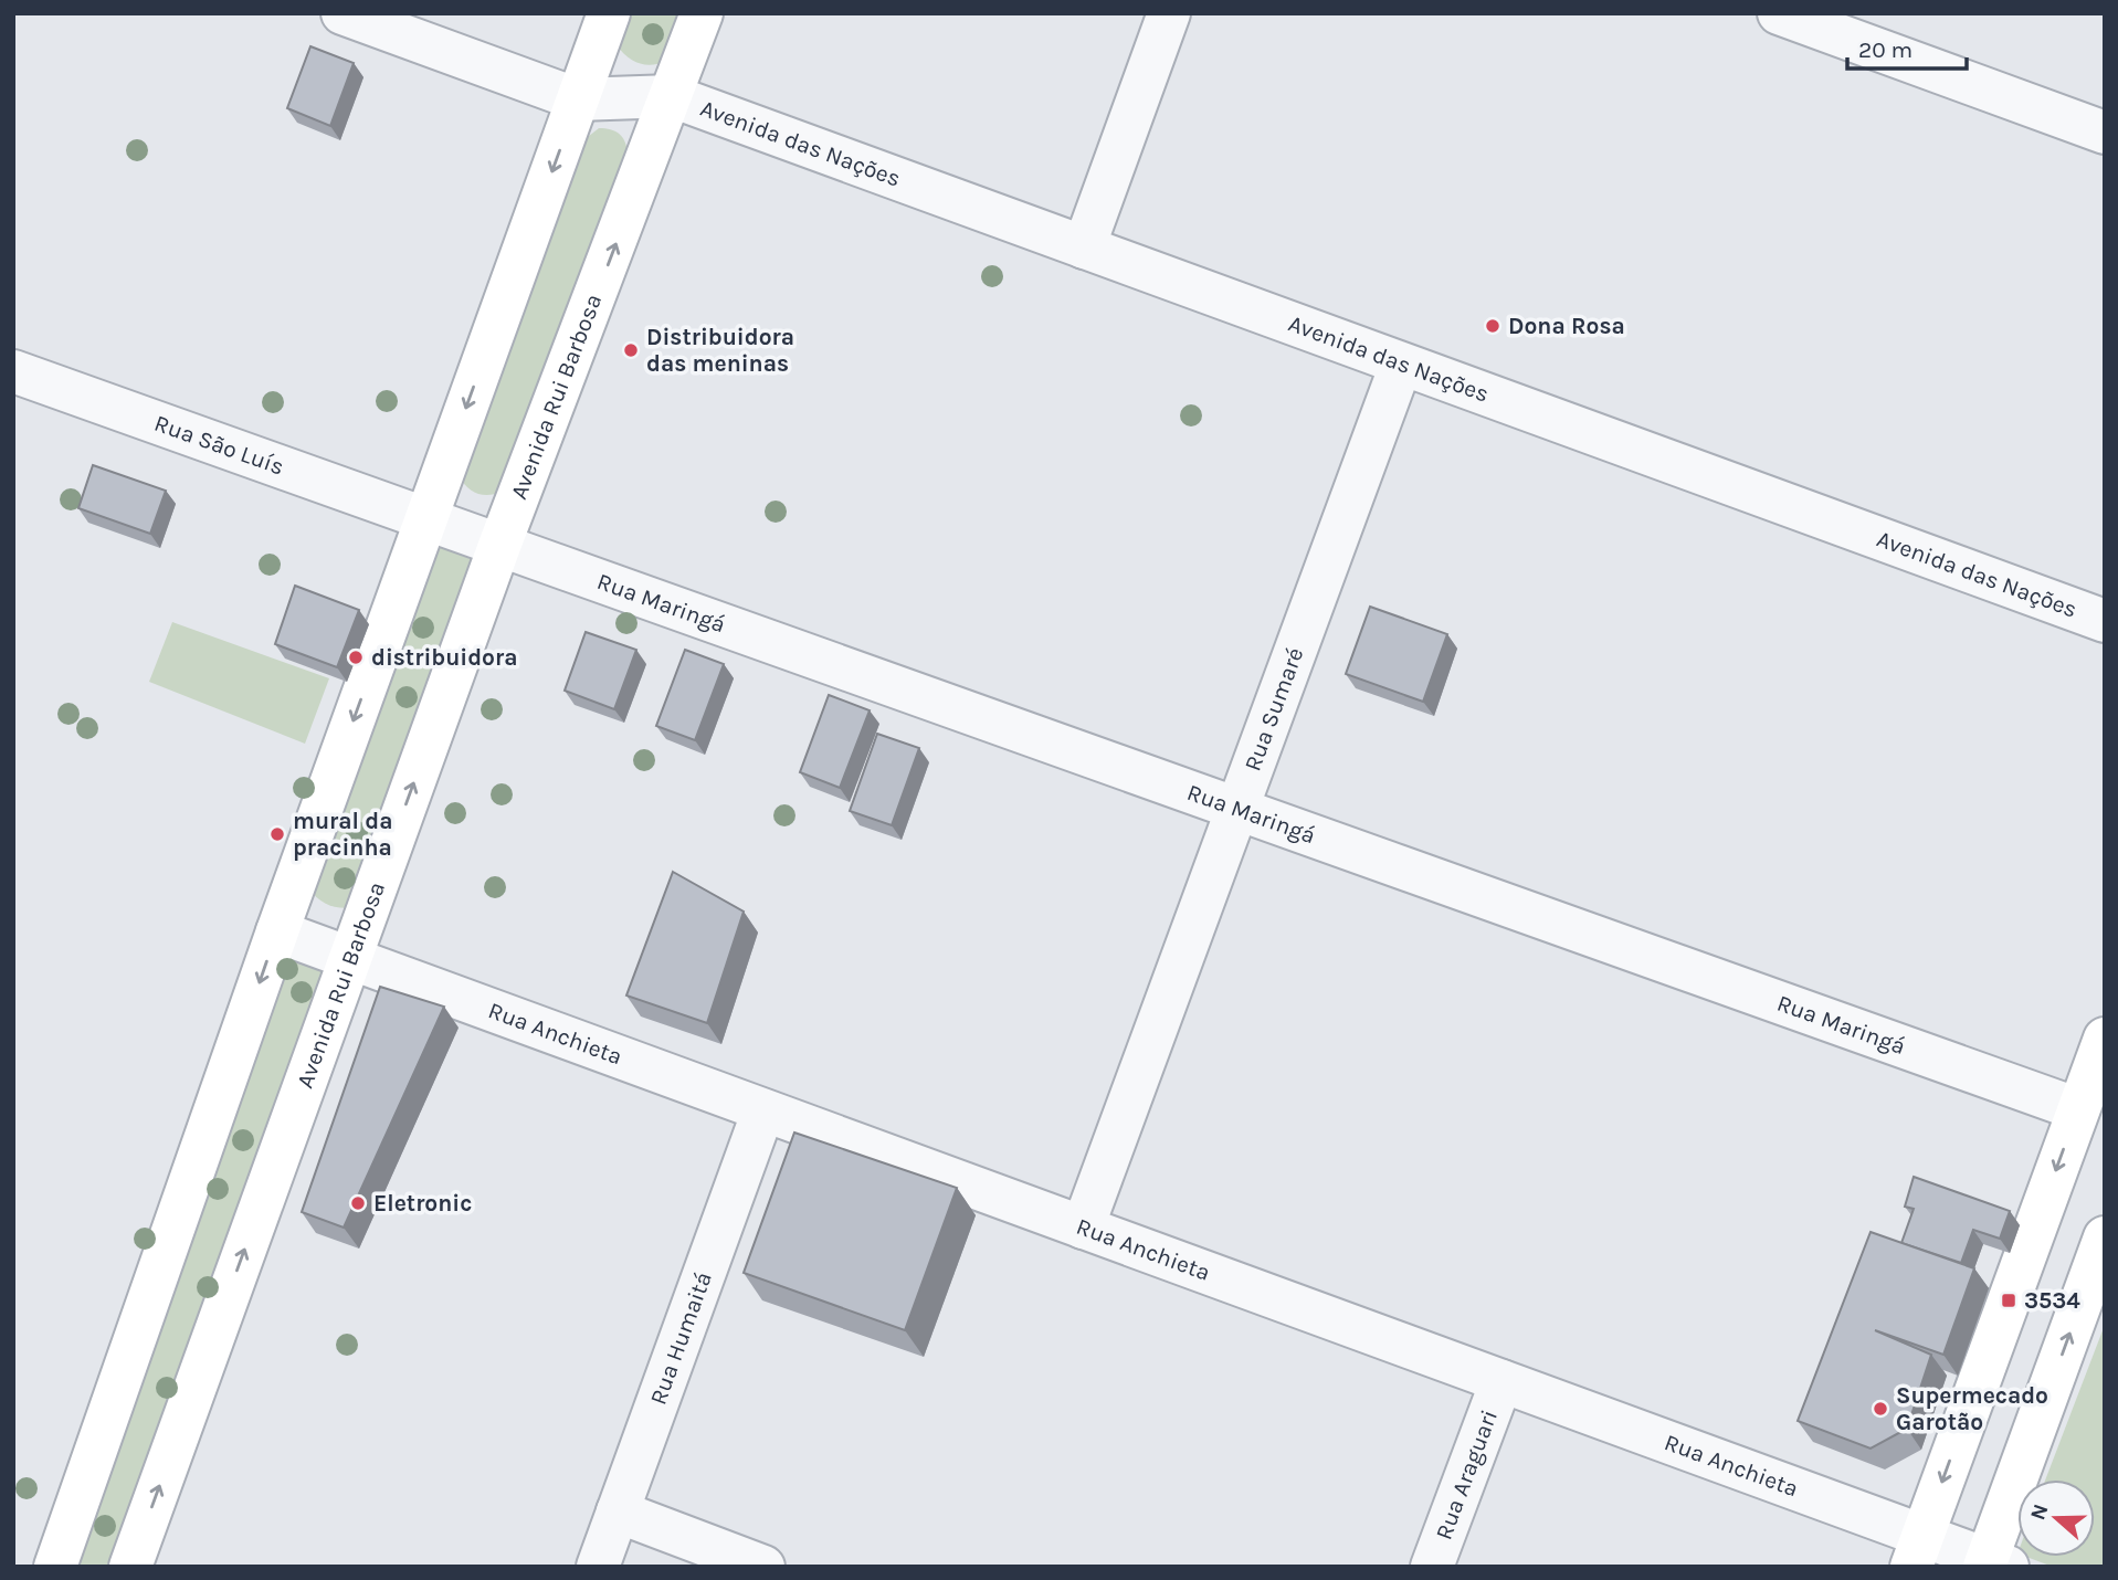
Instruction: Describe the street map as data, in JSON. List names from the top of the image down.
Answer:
{
  "streets": {
    "street": [
      "Avenida das Nações",
      "Avenida Rui Barbosa",
      "Rua São Luís",
      "Rua Maringá",
      "Rua Sumaré",
      "Rua Anchieta",
      "Rua Humaitá",
      "Rua Araguari"
    ]
  },
  "crossings": [
    ["Avenida das Nações", "Avenida Rui Barbosa"],
    ["Avenida das Nações", "Rua Sumaré"],
    ["Avenida Rui Barbosa", "Rua Maringá"],
    ["Avenida Rui Barbosa", "Rua Anchieta"],
    ["Rua São Luís", "Rua Maringá"],
    ["Rua Maringá", "Rua Sumaré"],
    ["Rua Sumaré", "Rua Anchieta"],
    ["Rua Anchieta", "Rua Humaitá"],
    ["Rua Anchieta", "Rua Araguari"]
  ],
  "places": {
    "other": [
      "Dona Rosa",
      "Distribuidora das meninas",
      "distribuidora",
      "mural da pracinha",
      "Eletronic",
      "Supermecado Garotão"
    ],
    "transit": ["3534"]
  },
  "scale_bar": "20 m",
  "north": "left"
}
